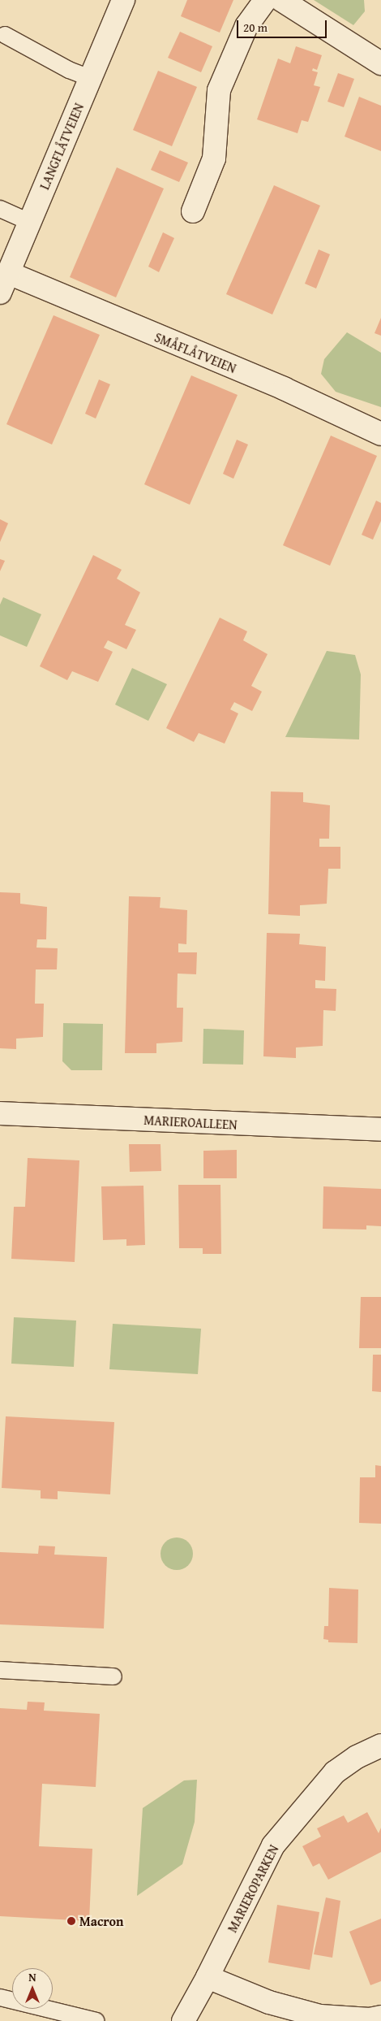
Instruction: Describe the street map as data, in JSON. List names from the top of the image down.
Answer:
{
  "streets": {
    "street": [
      "LANGFLÅTVEIEN",
      "SMÅFLÅTVEIEN",
      "MARIEROALLEEN",
      "MARIEROPARKEN"
    ]
  },
  "crossings": [
    ["LANGFLÅTVEIEN", "SMÅFLÅTVEIEN"]
  ],
  "places": ["Macron"],
  "scale_bar": "20 m",
  "north": "top"
}
